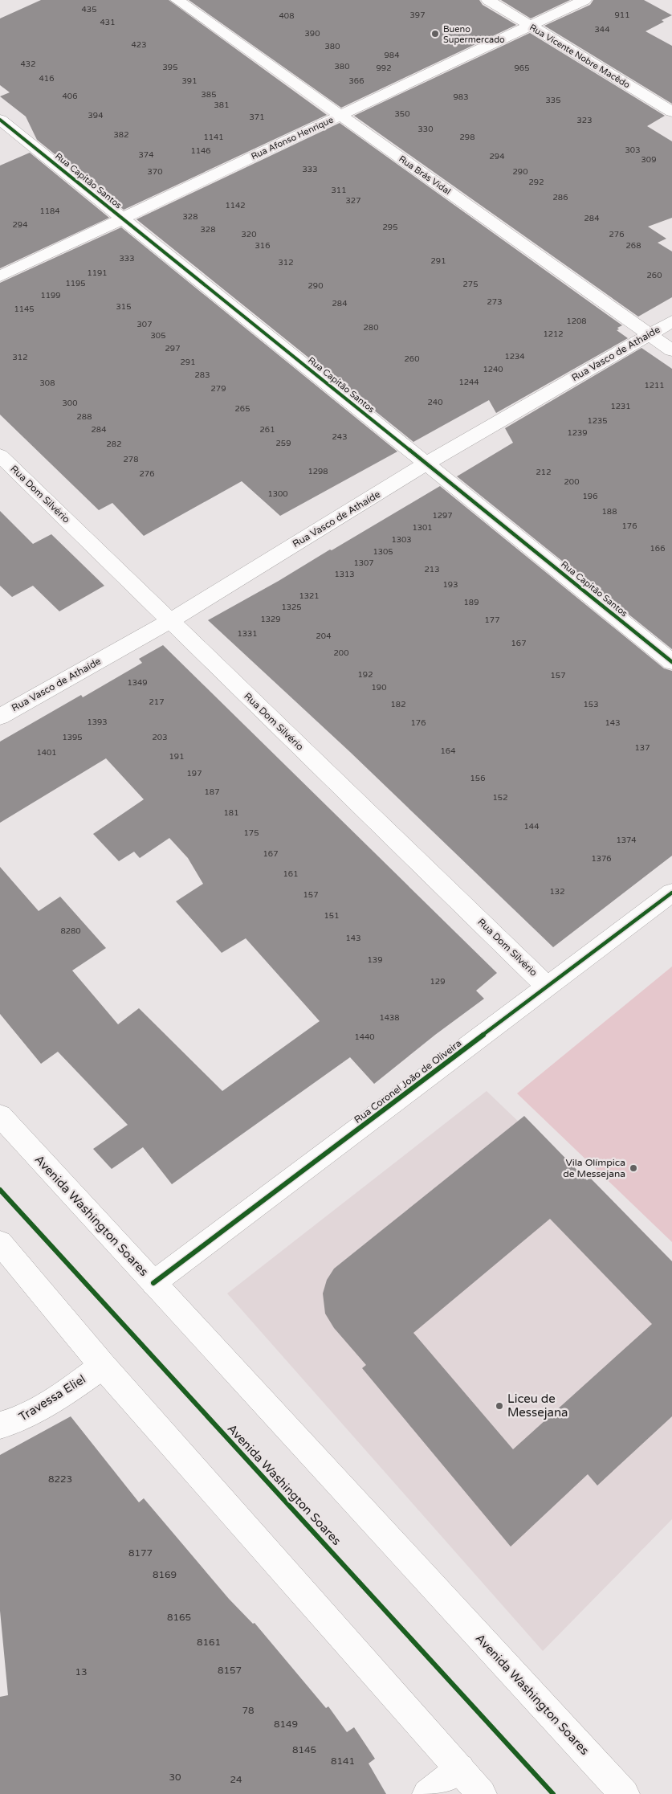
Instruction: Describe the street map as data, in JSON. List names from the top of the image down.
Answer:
{
  "streets": {
    "main road": [
      "Rua Vicente Nobre Macêdo",
      "Rua Afonso Henrique",
      "Rua Brás Vidal",
      "Rua Capitão Santos",
      "Rua Vasco de Athaíde",
      "Rua Dom Silvério",
      "Rua Coronel João de Oliveira",
      "Avenida Washington Soares",
      "Travessa Eliel"
    ]
  },
  "crossings": [
    ["Rua Vicente Nobre Macêdo", "Rua Afonso Henrique"],
    ["Rua Afonso Henrique", "Rua Brás Vidal"],
    ["Rua Afonso Henrique", "Rua Capitão Santos"],
    ["Rua Brás Vidal", "Rua Vasco de Athaíde"],
    ["Rua Capitão Santos", "Rua Vasco de Athaíde"],
    ["Rua Vasco de Athaíde", "Rua Dom Silvério"],
    ["Rua Dom Silvério", "Rua Coronel João de Oliveira"],
    ["Rua Coronel João de Oliveira", "Avenida Washington Soares"]
  ],
  "places": ["Bueno Supermercado", "Vila Olímpica de Messejana", "Liceu de Messejana"],
  "house_numbers": [
    "435",
    "397",
    "911",
    "408",
    "431",
    "344",
    "390",
    "423",
    "380",
    "984",
    "432",
    "380",
    "395",
    "992",
    "965",
    "416",
    "391",
    "366",
    "385",
    "406",
    "983",
    "335",
    "381",
    "350",
    "394",
    "371",
    "323",
    "330",
    "382",
    "1141",
    "298",
    "303",
    "1146",
    "374",
    "294",
    "309",
    "333",
    "370",
    "290",
    "292",
    "311",
    "286",
    "327",
    "1142",
    "1184",
    "328",
    "284",
    "294",
    "295",
    "328",
    "320",
    "276",
    "316",
    "268",
    "333",
    "291",
    "312",
    "1191",
    "260",
    "1195",
    "275",
    "290",
    "1199",
    "273",
    "284",
    "315",
    "1145",
    "1208",
    "307",
    "280",
    "1212",
    "305",
    "297",
    "1234",
    "312",
    "260",
    "291",
    "1240",
    "283",
    "1244",
    "308",
    "1211",
    "279",
    "240",
    "300",
    "1231",
    "265",
    "288",
    "1235",
    "284",
    "261",
    "1239",
    "243",
    "259",
    "282",
    "278",
    "1298",
    "212",
    "276",
    "200",
    "1300",
    "196",
    "188",
    "1297",
    "176",
    "1301",
    "1303",
    "166",
    "1305",
    "1307",
    "213",
    "1313",
    "193",
    "1321",
    "189",
    "1325",
    "1329",
    "177",
    "1331",
    "204",
    "167",
    "200",
    "192",
    "157",
    "1349",
    "190",
    "217",
    "182",
    "153",
    "1393",
    "176",
    "143",
    "1395",
    "203",
    "137",
    "164",
    "1401",
    "191",
    "197",
    "156",
    "187",
    "152",
    "181",
    "144",
    "175",
    "1374",
    "167",
    "1376",
    "161",
    "132",
    "157",
    "151",
    "8280",
    "143",
    "139",
    "129",
    "1438",
    "1440",
    "8223",
    "8177",
    "8169",
    "8165",
    "8161",
    "8157",
    "13",
    "78",
    "8149",
    "8145",
    "8141",
    "30",
    "24"
  ]
}
